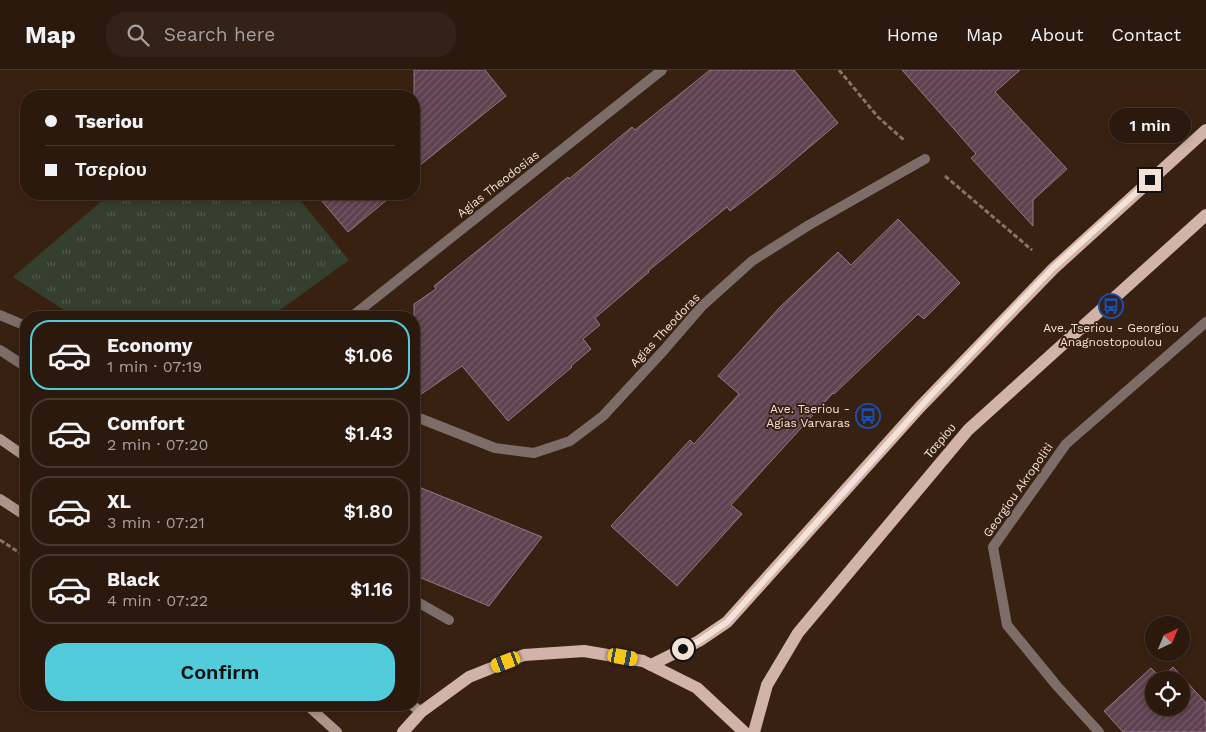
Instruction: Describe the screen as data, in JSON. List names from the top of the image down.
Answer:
{
  "streets": {
    "main road": ["Τσερίου"],
    "street": ["Agias Theodosias", "Agias Theodoras", "Georgiou Akropoliti"]
  },
  "places": {
    "bus stop": ["Ave. Tseriou - Georgiou Anagnostopoulou", "Ave. Tseriou - Agias Varvaras"]
  },
  "north": "top right",
  "page": {
    "header": "Map",
    "search": "Search here",
    "nav": [
      "Home",
      "Map",
      "About",
      "Contact"
    ],
    "banner": ["Tseriou", "Τσερίου"],
    "bubble": "1 min",
    "list": [
      {
        "name": "Economy",
        "note": "1 min · 07:19",
        "value": "$1.06"
      },
      {
        "name": "Comfort",
        "note": "2 min · 07:20",
        "value": "$1.43"
      },
      {
        "name": "XL",
        "note": "3 min · 07:21",
        "value": "$1.80"
      },
      {
        "name": "Black",
        "note": "4 min · 07:22",
        "value": "$1.16"
      }
    ],
    "buttons": "Confirm"
  }
}
